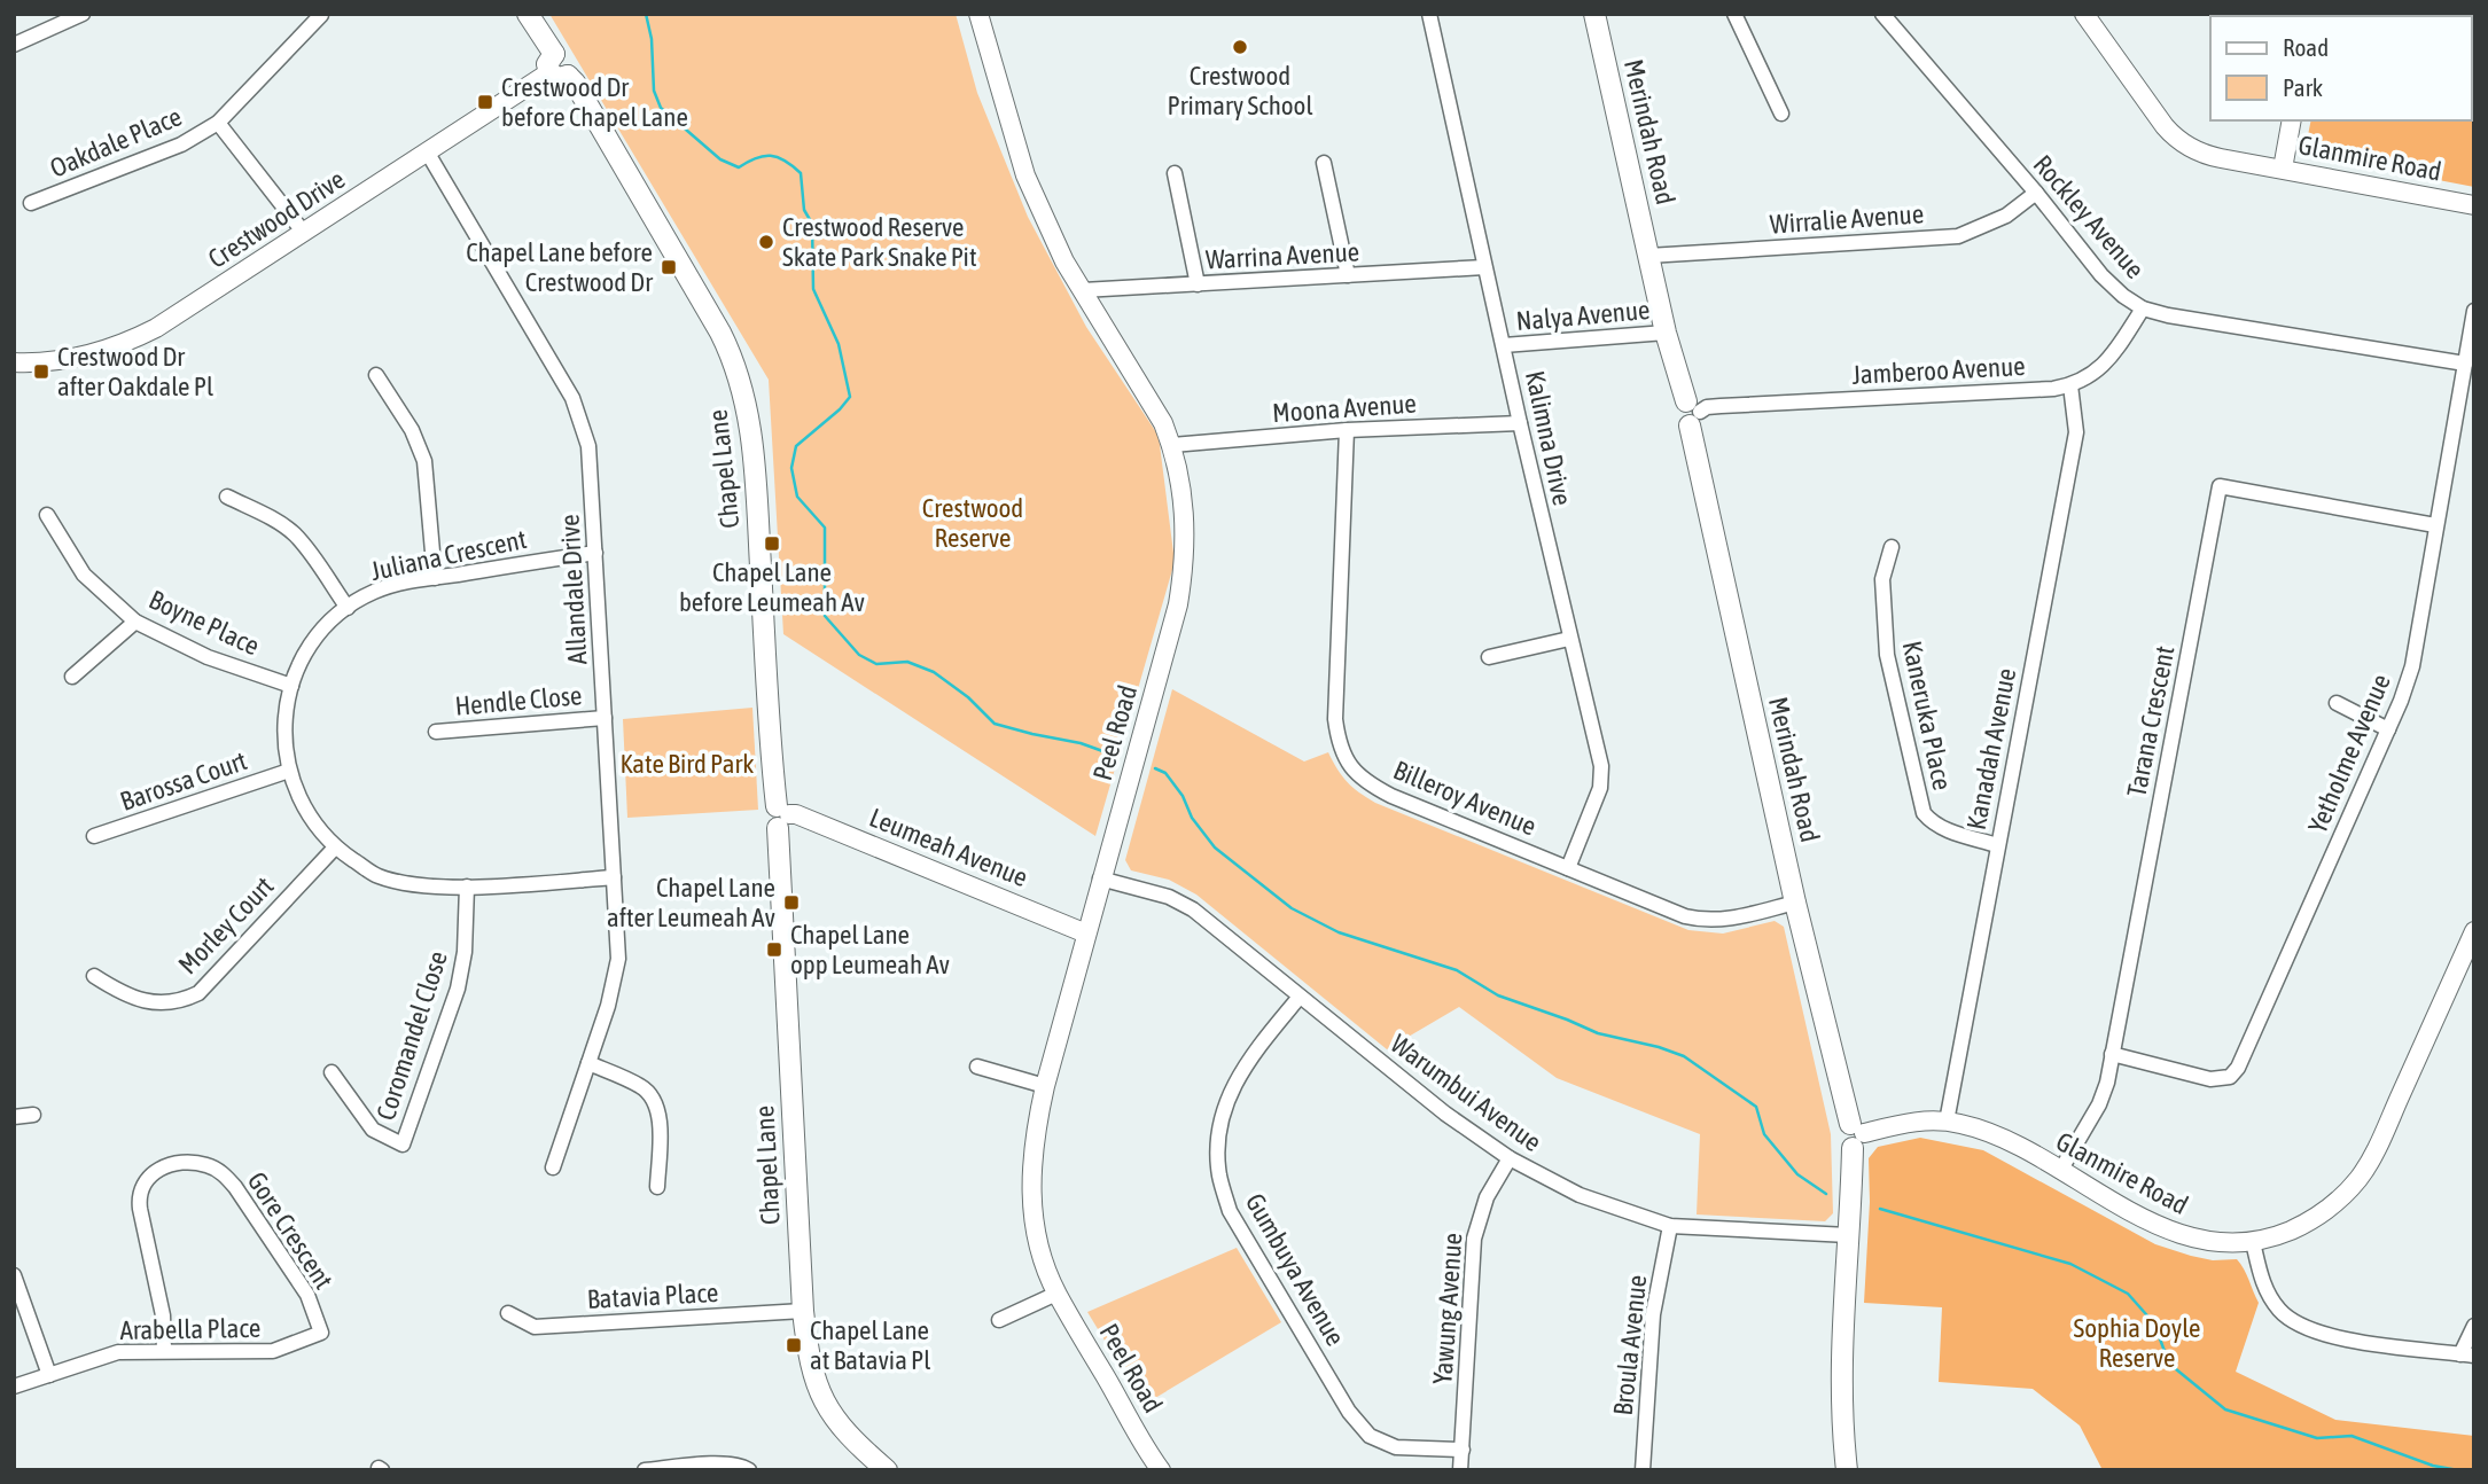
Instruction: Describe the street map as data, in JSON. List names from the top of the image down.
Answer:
{
  "streets": {
    "main road": ["Merindah Road", "Chapel Lane"],
    "street": [
      "Oakdale Place",
      "Glanmire Road",
      "Rockley Avenue",
      "Crestwood Drive",
      "Wirralie Avenue",
      "Warrina Avenue",
      "Nalya Avenue",
      "Jamberoo Avenue",
      "Moona Avenue",
      "Kalimna Drive",
      "Juliana Crescent",
      "Allandale Drive",
      "Boyne Place",
      "Hendle Close",
      "Kaneruka Place",
      "Tarana Crescent",
      "Peel Road",
      "Kanadah Avenue",
      "Yetholme Avenue",
      "Barossa Court",
      "Billeroy Avenue",
      "Leumeah Avenue",
      "Morley Court",
      "Coromandel Close",
      "Warumbui Avenue",
      "Gore Crescent",
      "Gumbuya Avenue",
      "Batavia Place",
      "Yawung Avenue",
      "Arabella Place",
      "Broula Avenue"
    ]
  },
  "crossings": [
    ["Merindah Road", "Glanmire Road"],
    ["Merindah Road", "Wirralie Avenue"],
    ["Merindah Road", "Nalya Avenue"],
    ["Merindah Road", "Jamberoo Avenue"],
    ["Merindah Road", "Billeroy Avenue"],
    ["Merindah Road", "Warumbui Avenue"],
    ["Oakdale Place", "Crestwood Drive"],
    ["Glanmire Road", "Tarana Crescent"],
    ["Glanmire Road", "Kanadah Avenue"],
    ["Rockley Avenue", "Wirralie Avenue"],
    ["Rockley Avenue", "Jamberoo Avenue"],
    ["Rockley Avenue", "Yetholme Avenue"],
    ["Crestwood Drive", "Chapel Lane"],
    ["Crestwood Drive", "Allandale Drive"],
    ["Warrina Avenue", "Kalimna Drive"],
    ["Warrina Avenue", "Peel Road"],
    ["Nalya Avenue", "Kalimna Drive"],
    ["Jamberoo Avenue", "Kanadah Avenue"],
    ["Moona Avenue", "Kalimna Drive"],
    ["Moona Avenue", "Peel Road"],
    ["Moona Avenue", "Billeroy Avenue"],
    ["Kalimna Drive", "Billeroy Avenue"],
    ["Chapel Lane", "Leumeah Avenue"],
    ["Chapel Lane", "Batavia Place"],
    ["Juliana Crescent", "Allandale Drive"],
    ["Juliana Crescent", "Boyne Place"],
    ["Juliana Crescent", "Barossa Court"],
    ["Juliana Crescent", "Morley Court"],
    ["Juliana Crescent", "Coromandel Close"],
    ["Allandale Drive", "Hendle Close"],
    ["Kaneruka Place", "Kanadah Avenue"],
    ["Tarana Crescent", "Yetholme Avenue"],
    ["Peel Road", "Leumeah Avenue"],
    ["Peel Road", "Warumbui Avenue"],
    ["Warumbui Avenue", "Gumbuya Avenue"],
    ["Warumbui Avenue", "Yawung Avenue"],
    ["Warumbui Avenue", "Broula Avenue"],
    ["Gore Crescent", "Arabella Place"],
    ["Gumbuya Avenue", "Yawung Avenue"]
  ],
  "parks": ["Crestwood Reserve", "Kate Bird Park", "Sophia Doyle Reserve"],
  "places": {
    "other": ["Crestwood Primary School", "Crestwood Reserve Skate Park Snake Pit"],
    "transit": [
      "Crestwood Dr before Chapel Lane",
      "Chapel Lane before Crestwood Dr",
      "Crestwood Dr after Oakdale Pl",
      "Chapel Lane before Leumeah Av",
      "Chapel Lane after Leumeah Av",
      "Chapel Lane opp Leumeah Av",
      "Chapel Lane at Batavia Pl"
    ]
  },
  "legend": ["Road", "Park"]
}
